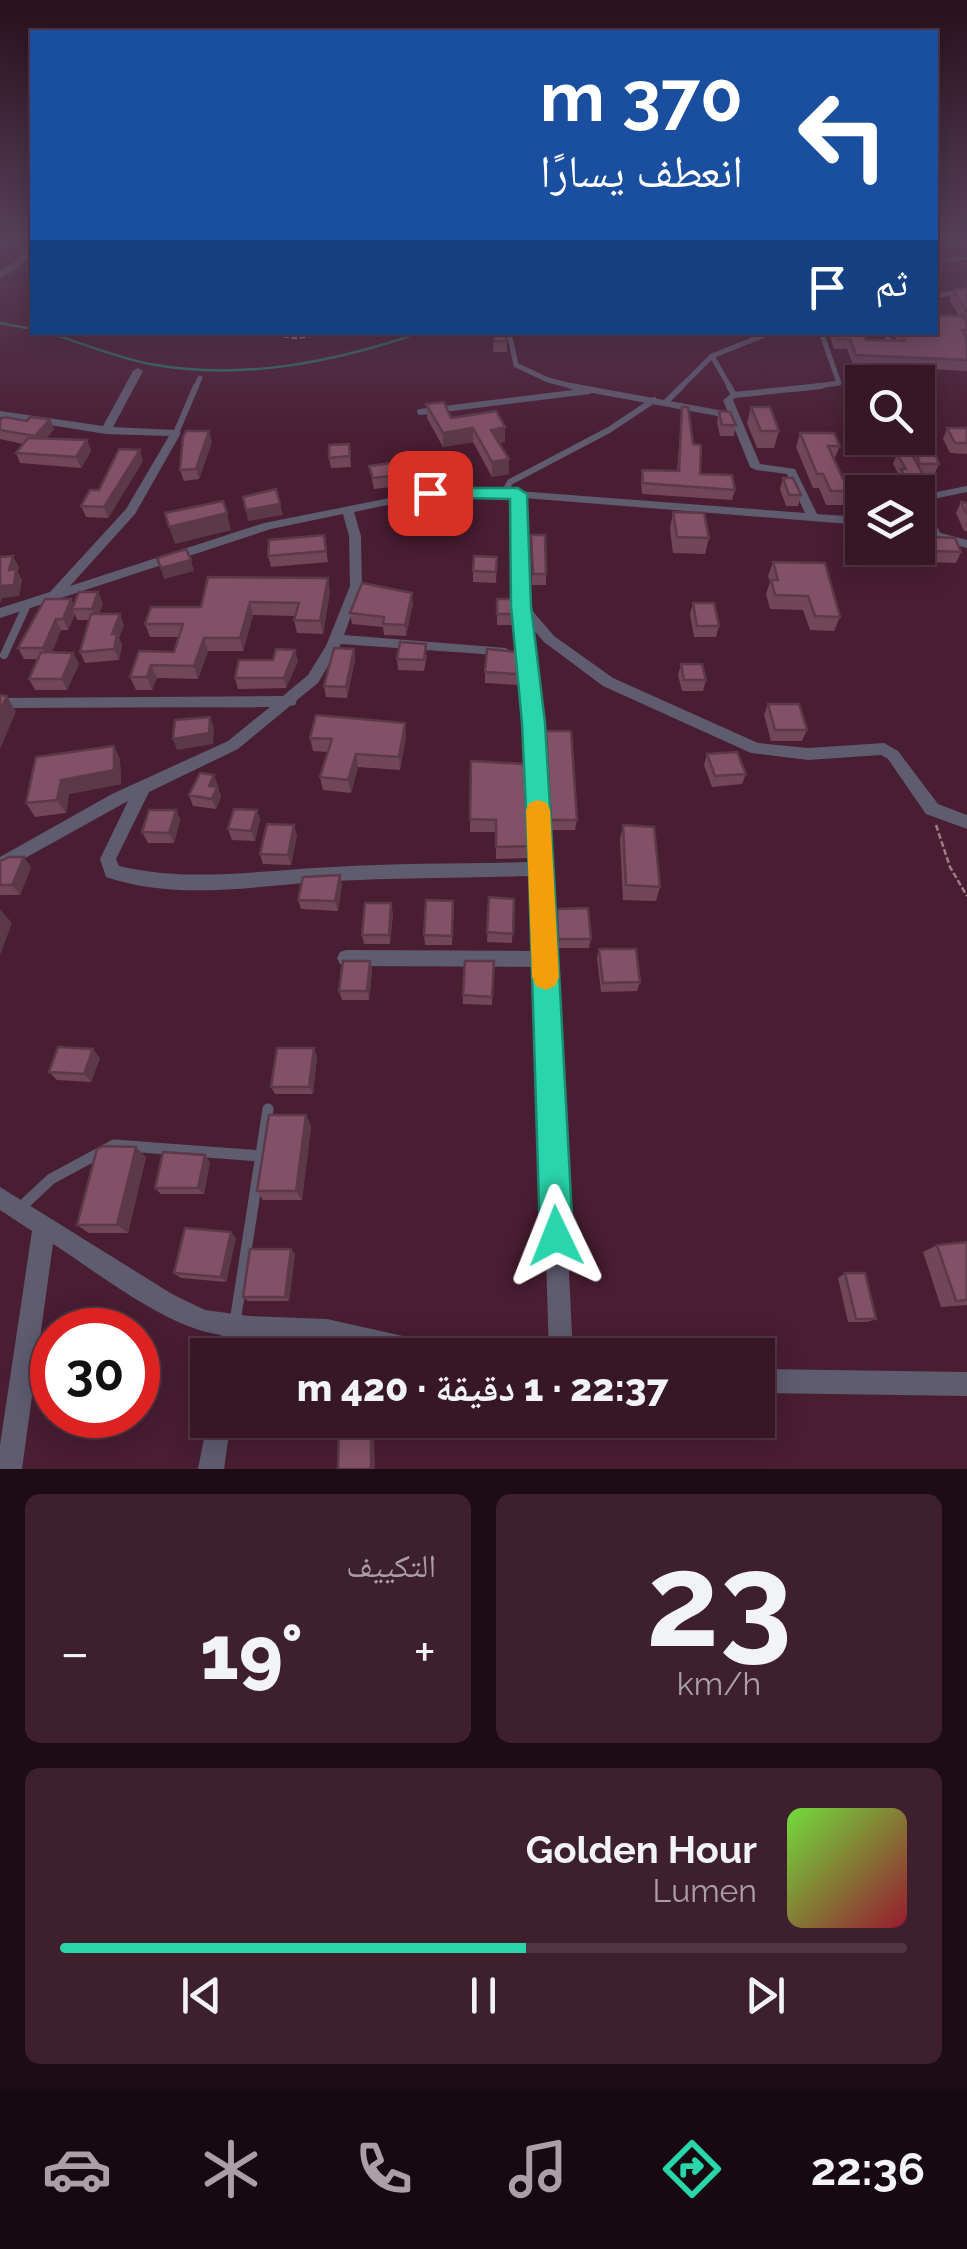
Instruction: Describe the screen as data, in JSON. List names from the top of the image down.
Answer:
{
  "page": {
    "turn": ["370 m", "انعطف يسارًا"],
    "then": "ثم",
    "limit": "30",
    "trip": "22:37 · 1 دقيقة · 420 m",
    "tile": [
      ["23", "km/h"],
      "التكييف"
    ],
    "heat": ["−", "19°", "+"],
    "song": ["Golden Hour", "Lumen"],
    "tabs": "22:36"
  }
}
